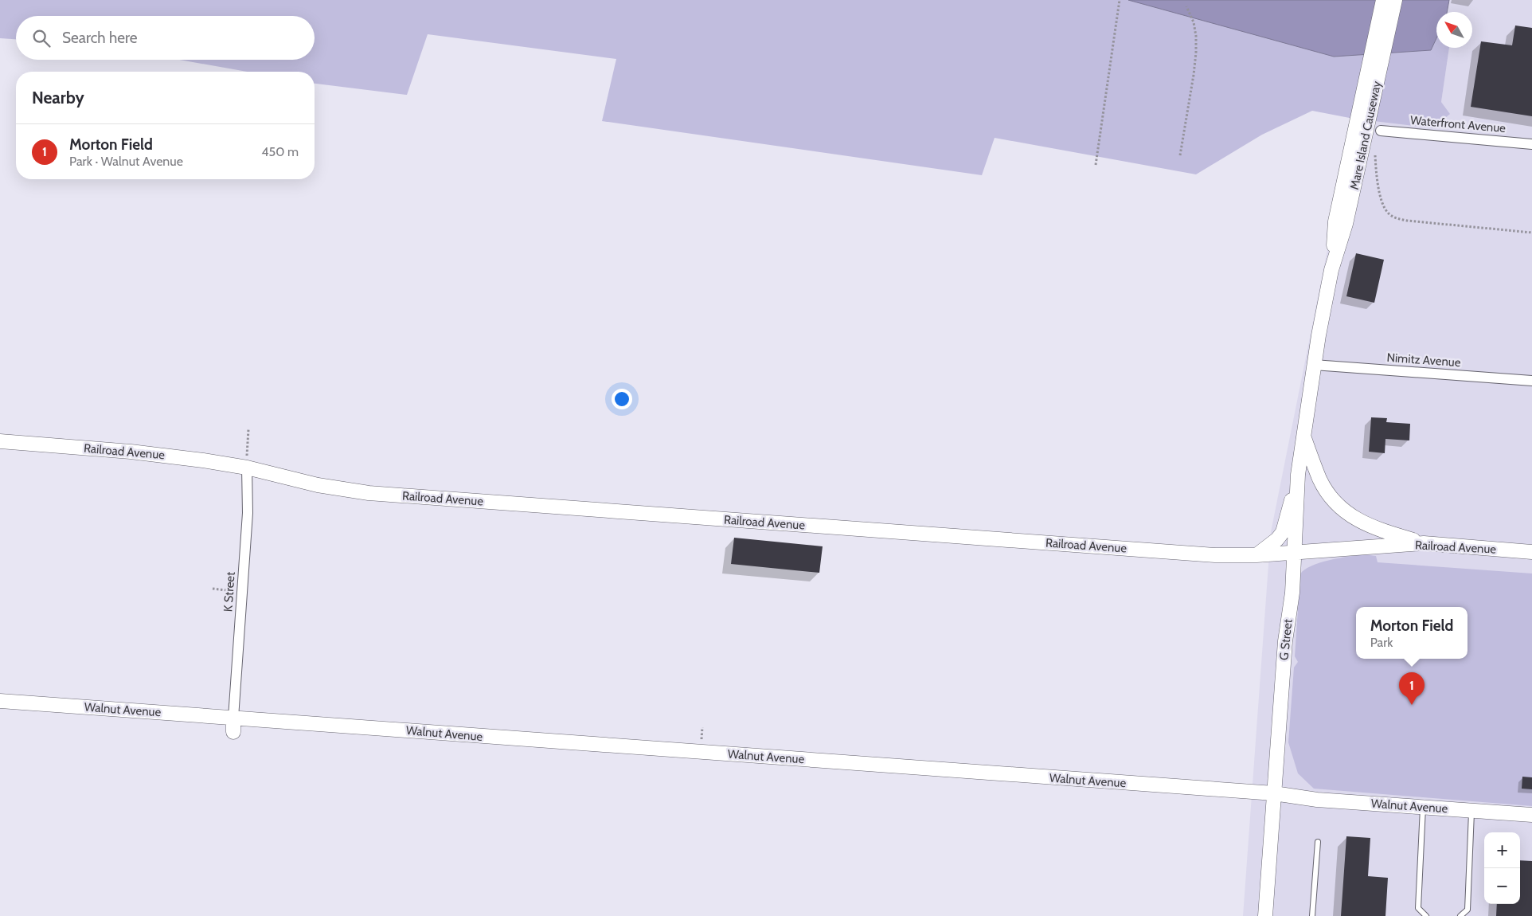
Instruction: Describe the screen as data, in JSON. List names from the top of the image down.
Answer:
{
  "streets": {
    "main road": [
      "Mare Island Causeway",
      "Railroad Avenue",
      "G Street",
      "Walnut Avenue"
    ],
    "street": ["Waterfront Avenue", "Nimitz Avenue", "K Street"]
  },
  "crossings": [
    ["Mare Island Causeway", "Nimitz Avenue"],
    ["Mare Island Causeway", "G Street"],
    ["Nimitz Avenue", "G Street"],
    ["Railroad Avenue", "K Street"],
    ["Railroad Avenue", "G Street"],
    ["K Street", "Walnut Avenue"],
    ["G Street", "Walnut Avenue"]
  ],
  "north": "top left",
  "page": {
    "search": "Search here",
    "heading": "Nearby",
    "list": [
      {
        "mark": "1",
        "name": "Morton Field",
        "note": "Park · Walnut Avenue",
        "value": "450 m"
      }
    ],
    "popup": ["Morton Field", "Park"],
    "pins": "1",
    "map_buttons": ["+", "−"]
  }
}
